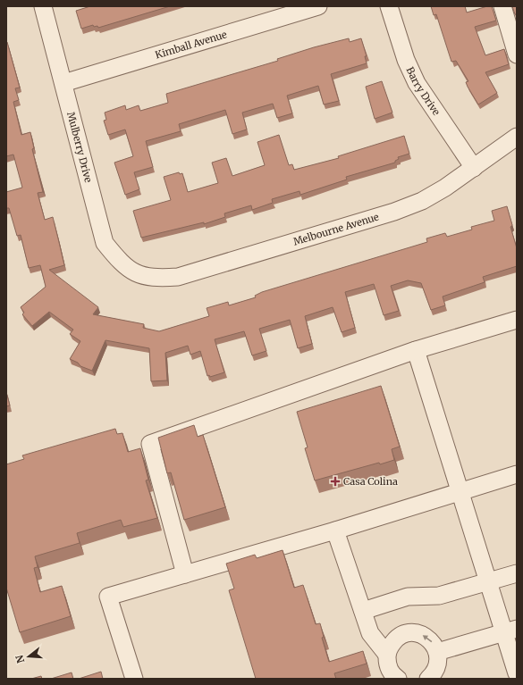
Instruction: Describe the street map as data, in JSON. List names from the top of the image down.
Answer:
{
  "streets": {
    "street": [
      "Kimball Avenue",
      "Barry Drive",
      "Mulberry Drive",
      "Melbourne Avenue"
    ]
  },
  "crossings": [
    ["Kimball Avenue", "Mulberry Drive"],
    ["Barry Drive", "Melbourne Avenue"],
    ["Mulberry Drive", "Melbourne Avenue"]
  ],
  "places": {
    "health": ["Casa Colina"]
  },
  "north": "left"
}
